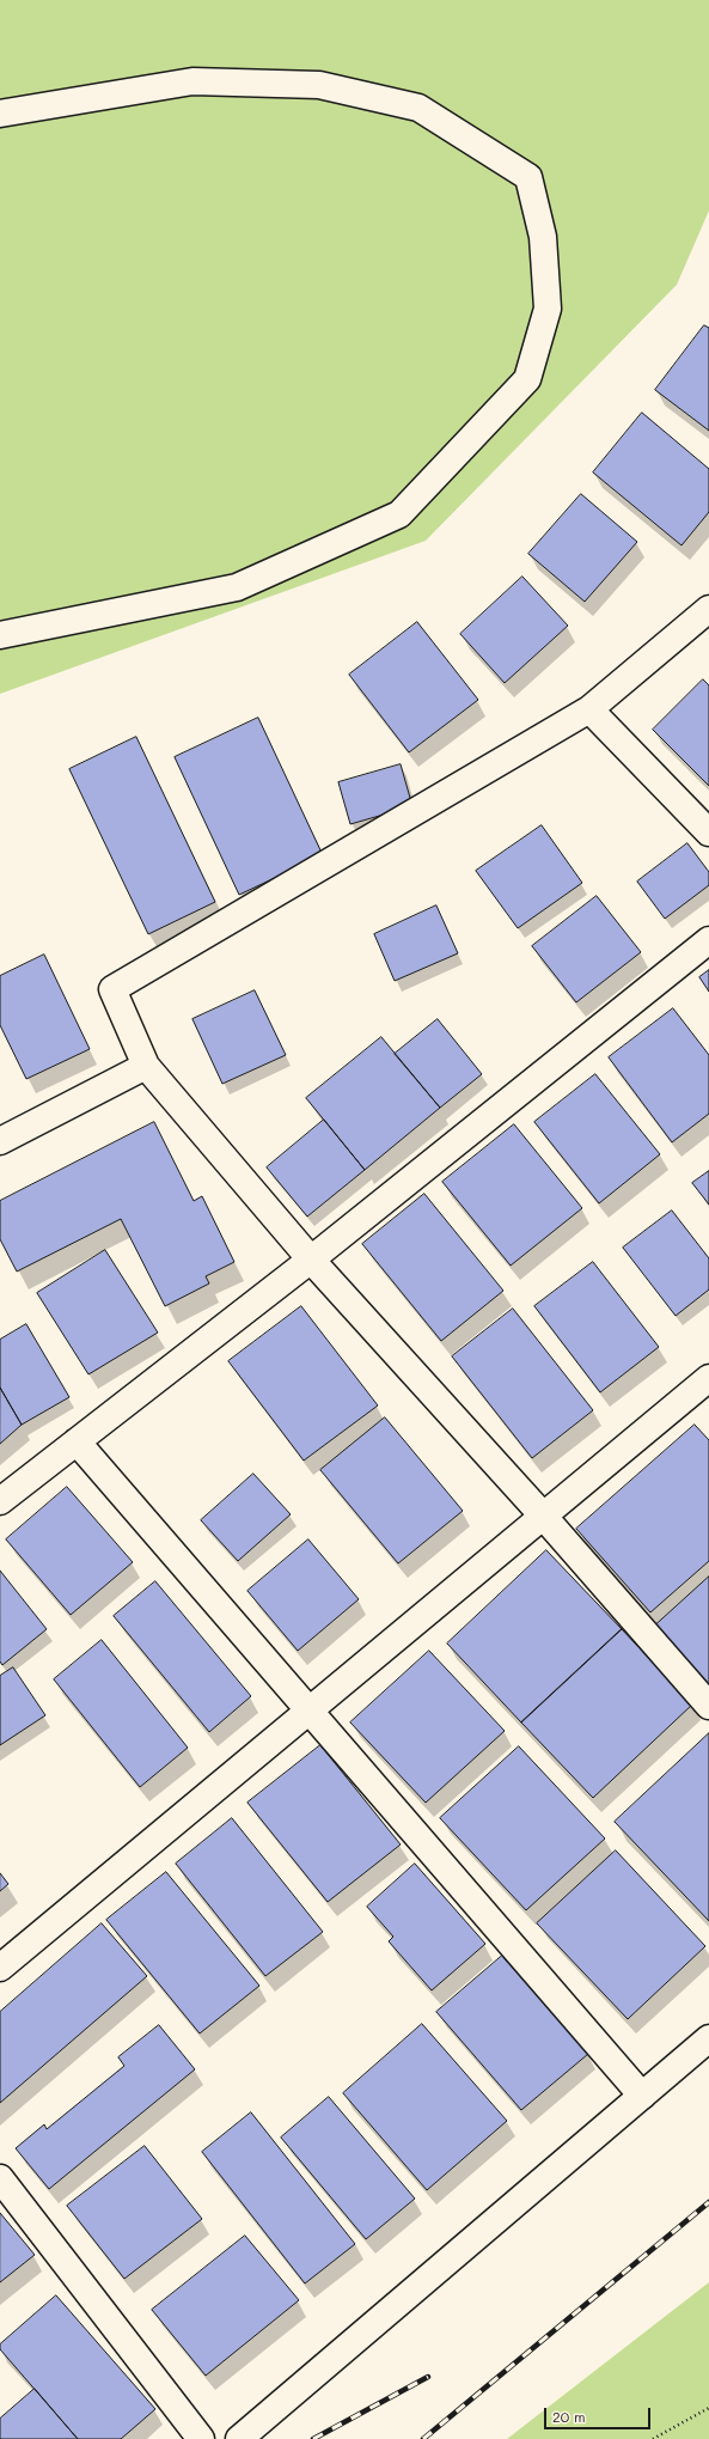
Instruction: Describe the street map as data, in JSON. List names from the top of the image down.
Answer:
{
  "scale_bar": "20 m"
}
